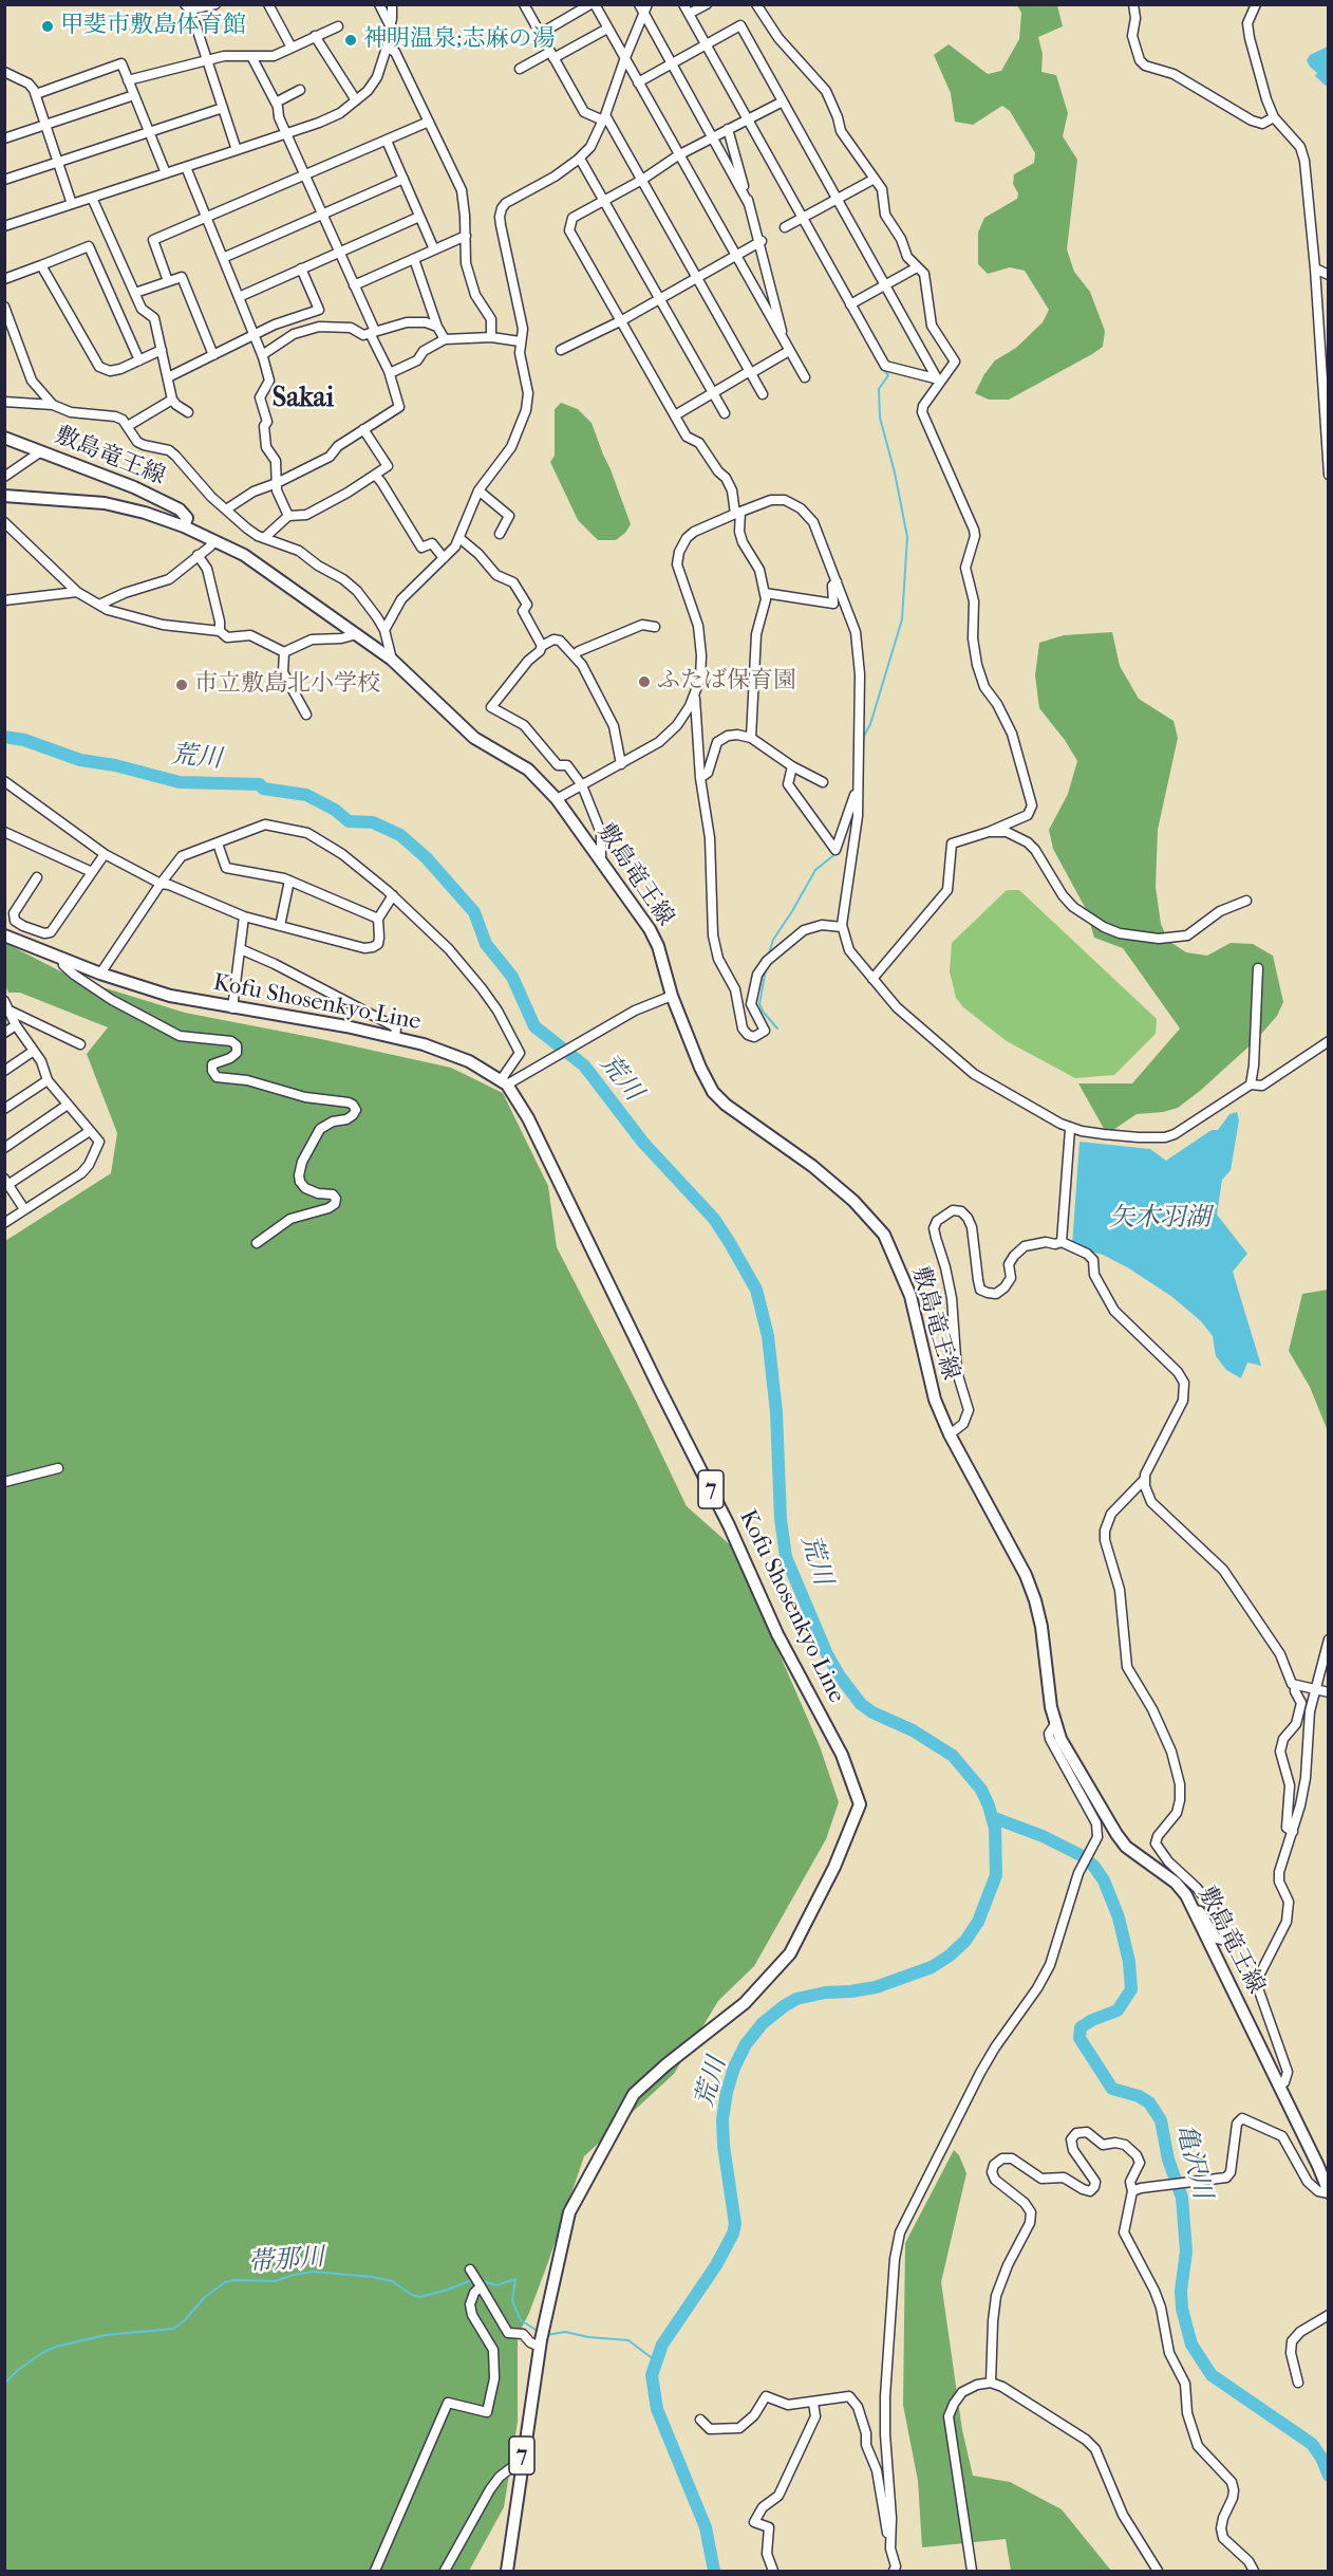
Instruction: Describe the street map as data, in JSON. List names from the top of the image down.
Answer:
{
  "streets": {
    "main road": ["敷島竜王線", "Kofu Shosenkyo Line", "7"]
  },
  "districts": ["Sakai"],
  "water": [
    "荒川",
    "矢木羽湖",
    "亀沢川",
    "帯那川"
  ],
  "places": [
    "甲斐市敷島体育館",
    "神明温泉;志麻の湯",
    "ふたば保育園",
    "市立敷島北小学校"
  ]
}
